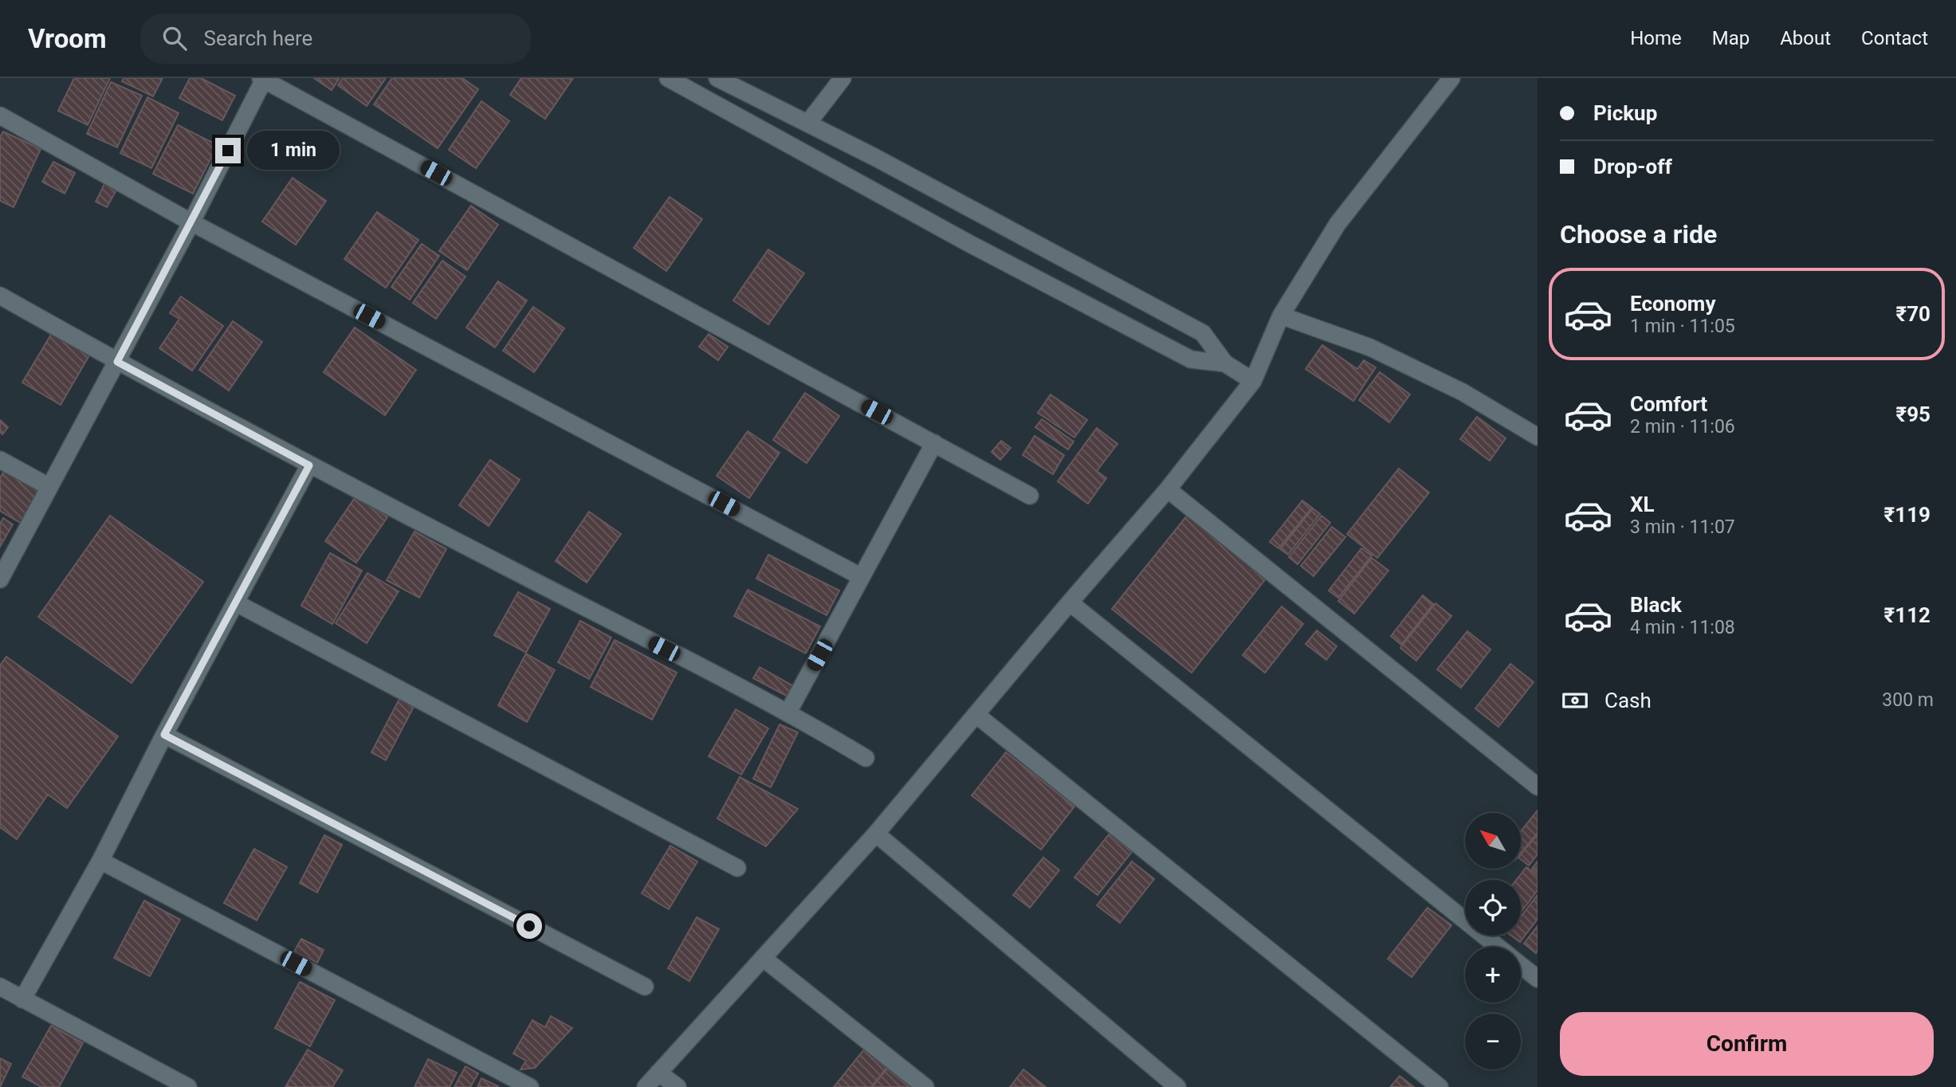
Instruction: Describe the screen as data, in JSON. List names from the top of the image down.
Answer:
{
  "north": "top left",
  "page": {
    "header": "Vroom",
    "search": "Search here",
    "nav": [
      "Home",
      "Map",
      "About",
      "Contact"
    ],
    "banner": ["Pickup", "Drop-off"],
    "bubble": "1 min",
    "heading": "Choose a ride",
    "list": [
      {
        "name": "Economy",
        "note": "1 min · 11:05",
        "value": "₹70"
      },
      {
        "name": "Comfort",
        "note": "2 min · 11:06",
        "value": "₹95"
      },
      {
        "name": "XL",
        "note": "3 min · 11:07",
        "value": "₹119"
      },
      {
        "name": "Black",
        "note": "4 min · 11:08",
        "value": "₹112"
      }
    ],
    "pay": ["Cash", "300 m"],
    "map_buttons": ["+", "−"],
    "buttons": "Confirm"
  }
}
